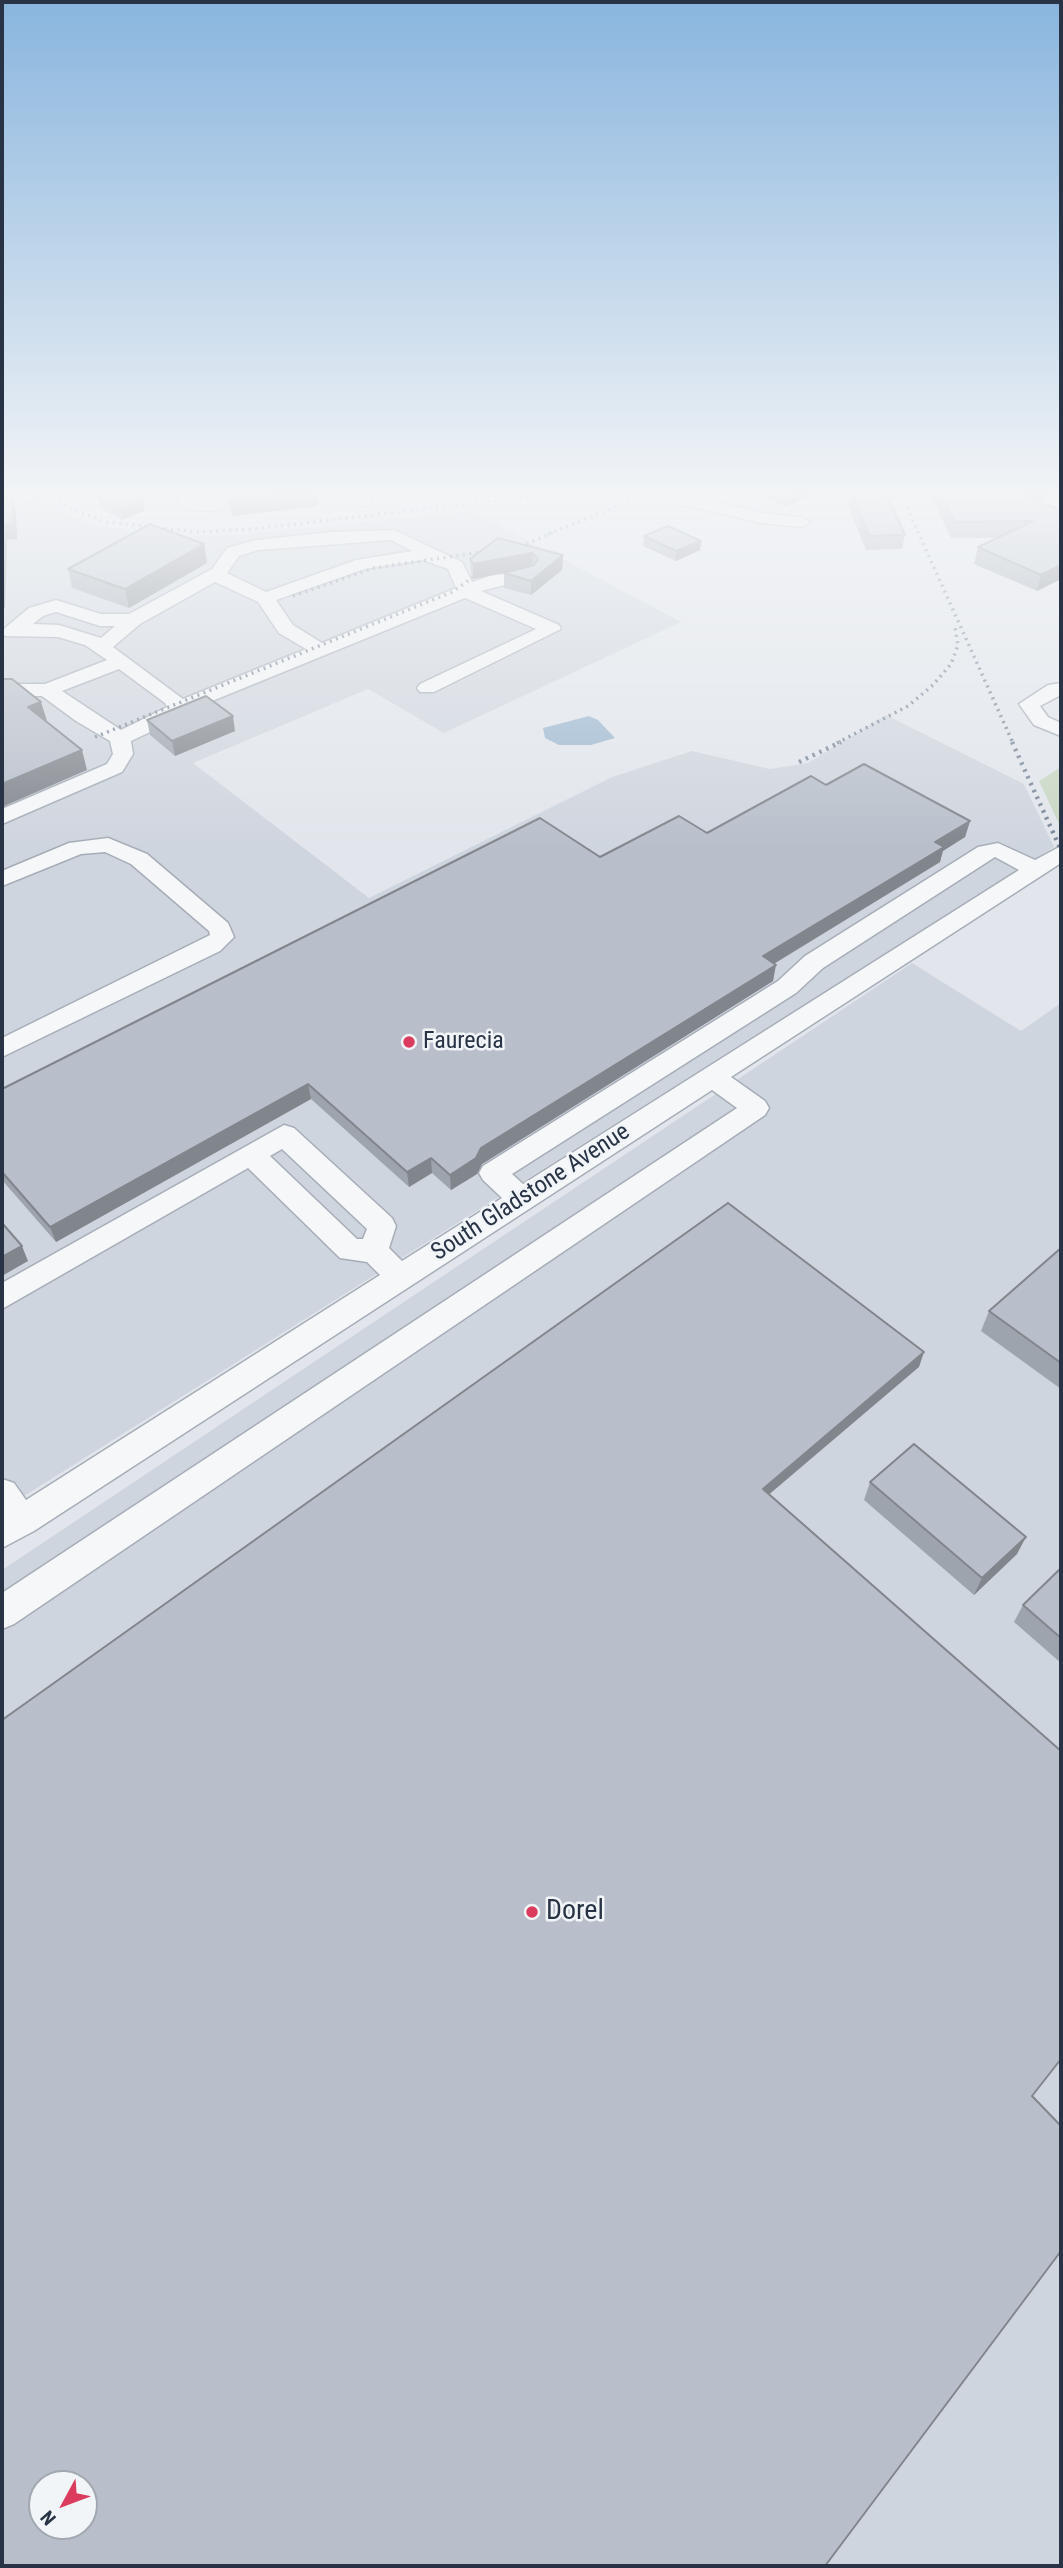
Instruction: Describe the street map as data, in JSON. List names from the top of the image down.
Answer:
{
  "streets": {
    "street": ["South Gladstone Avenue"]
  },
  "places": ["Faurecia", "Dorel"],
  "north": "bottom left"
}
